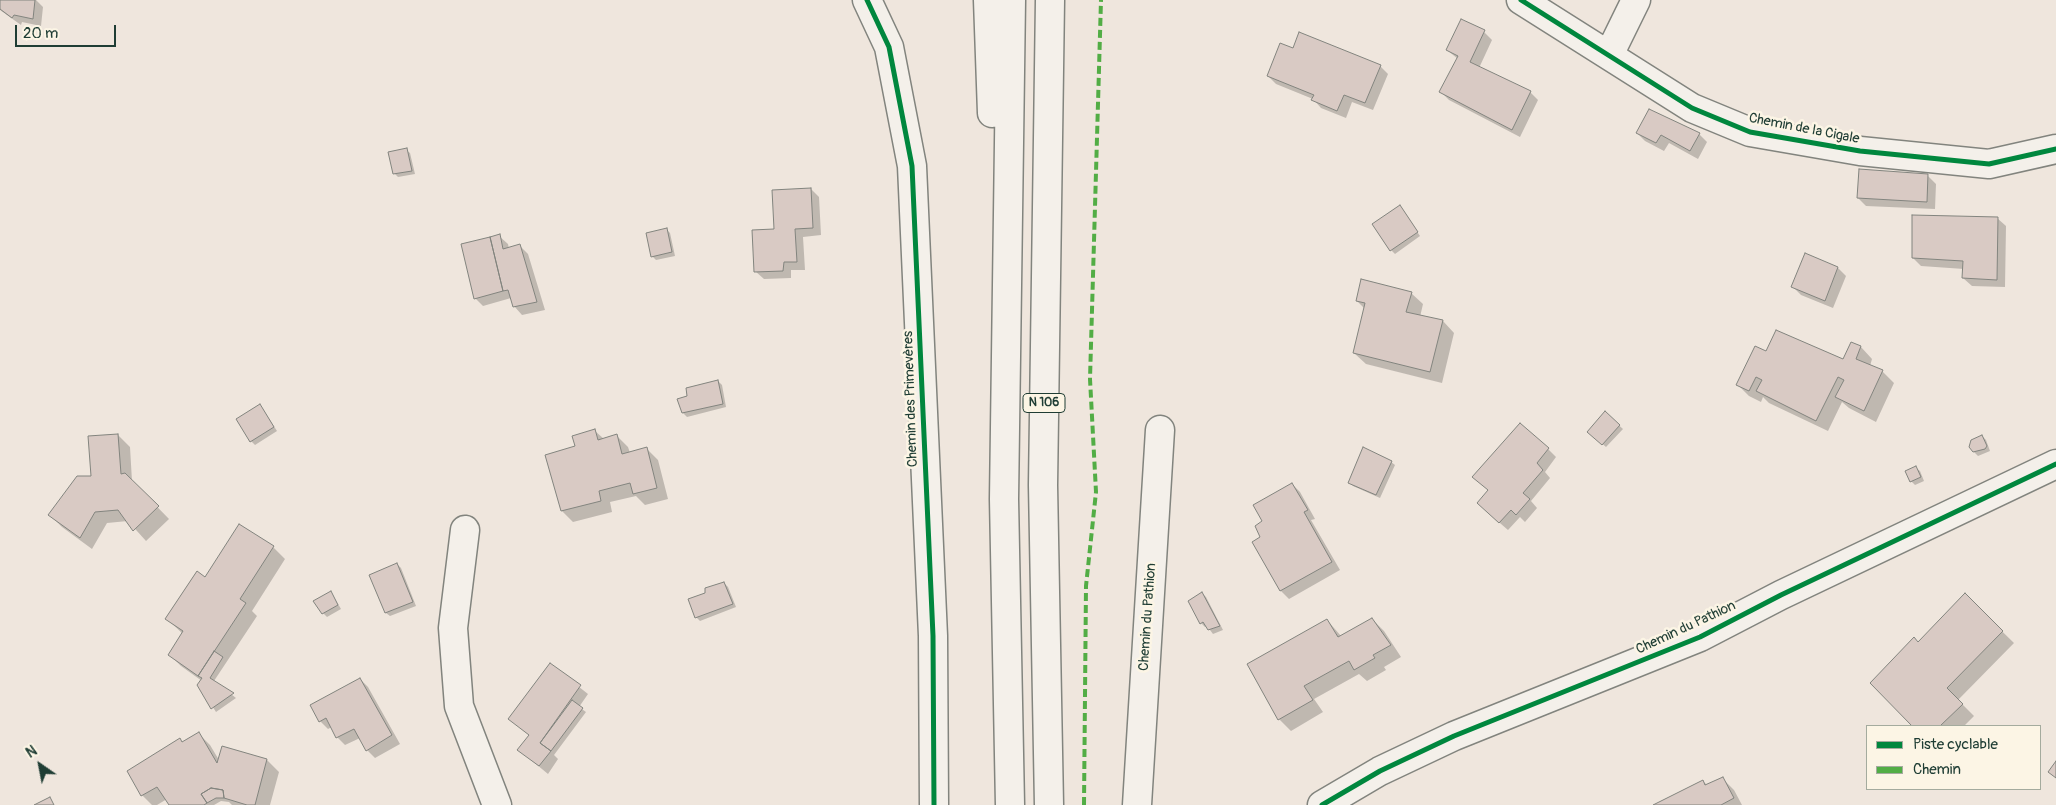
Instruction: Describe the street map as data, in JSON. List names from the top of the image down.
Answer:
{
  "streets": {
    "street": [
      "Chemin de la Cigale",
      "Chemin des Primevères",
      "N 106",
      "Chemin du Pathion"
    ]
  },
  "legend": ["Piste cyclable", "Chemin"],
  "scale_bar": "20 m",
  "north": "top left"
}
